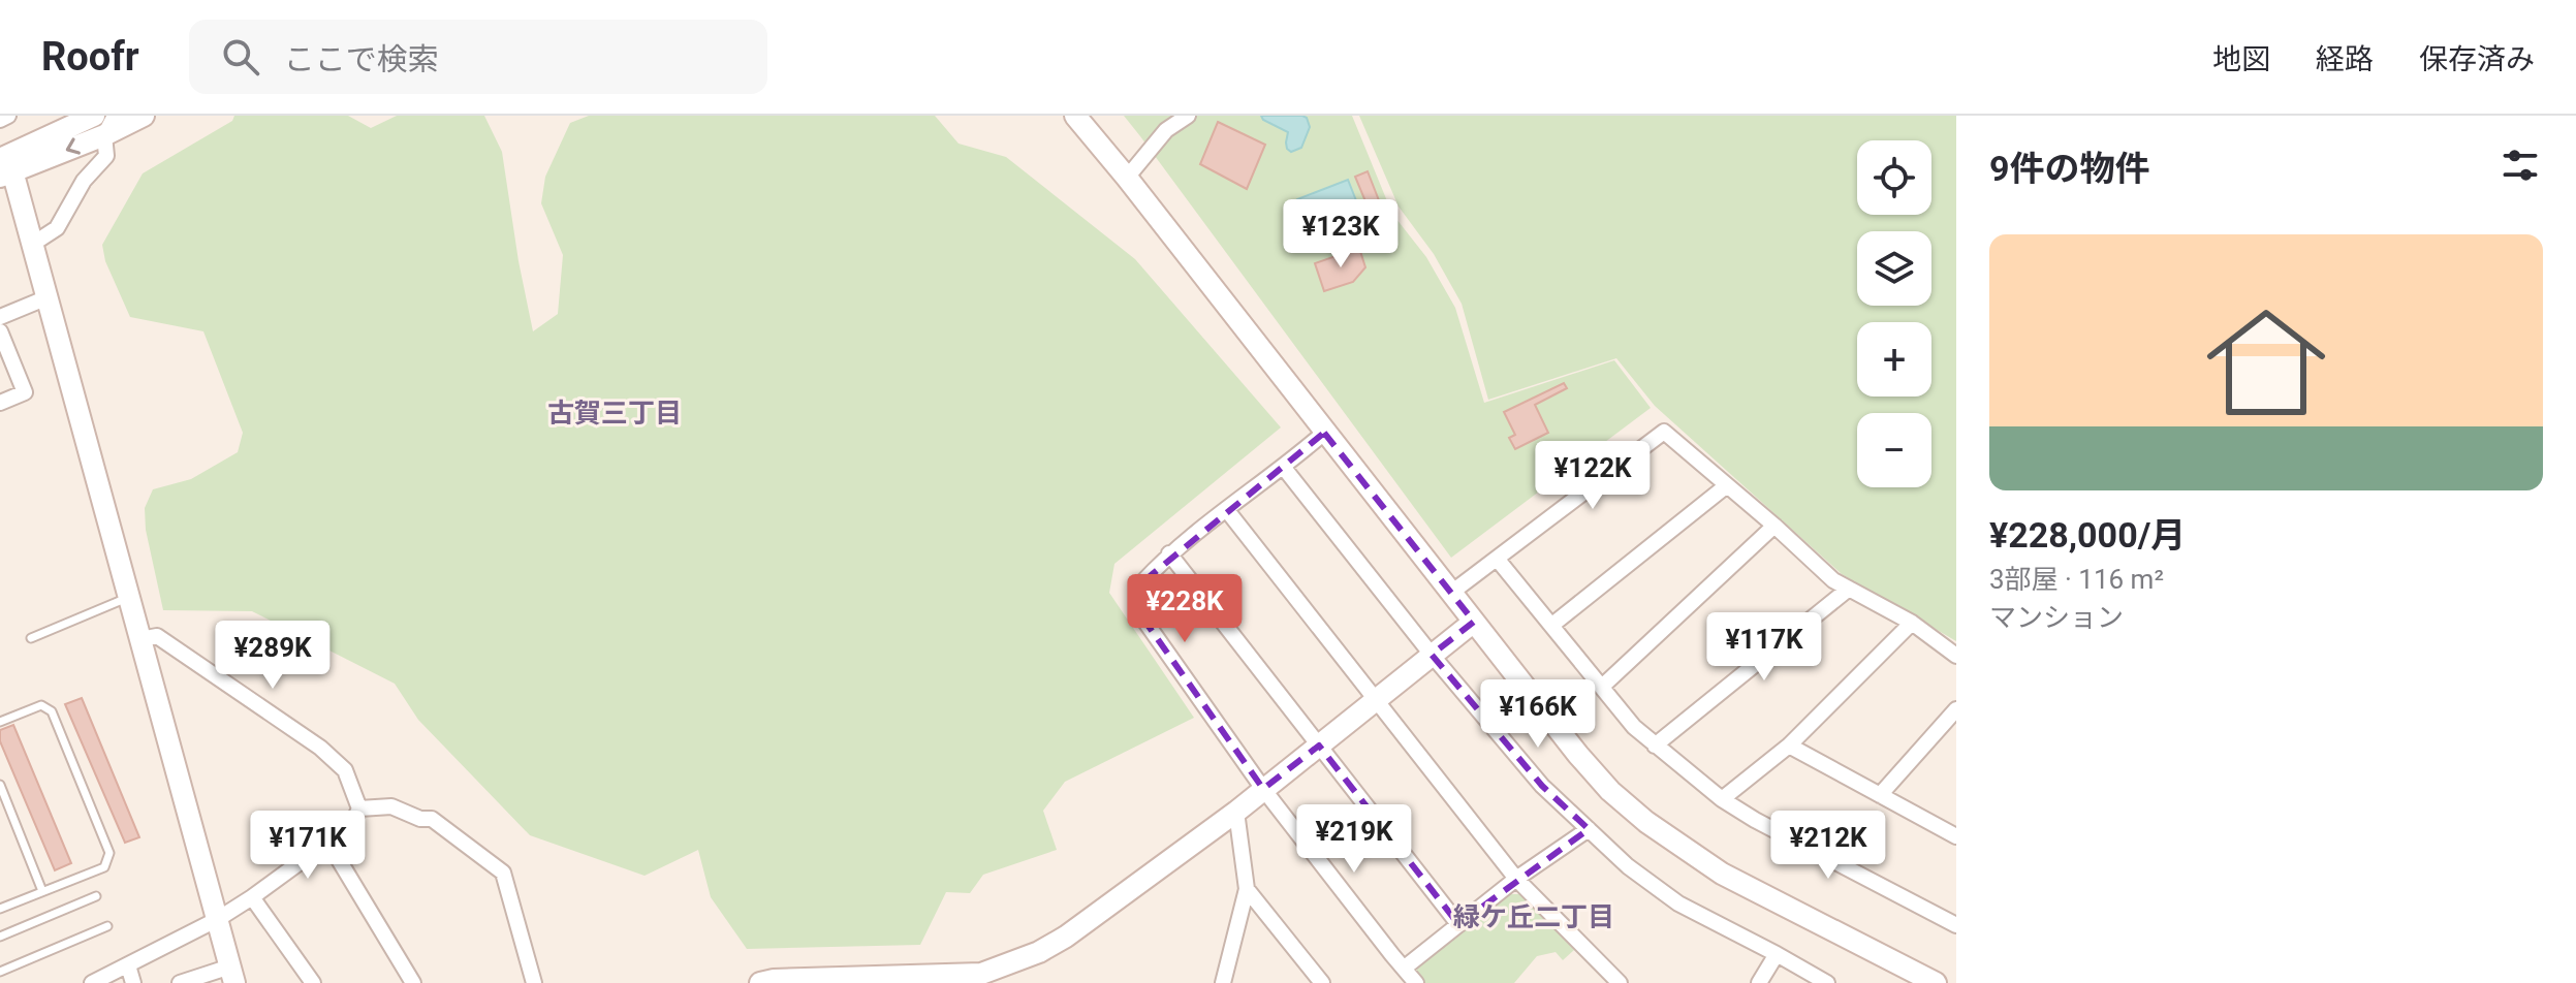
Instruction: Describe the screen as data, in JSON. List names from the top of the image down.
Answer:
{
  "districts": ["古賀三丁目", "緑ケ丘二丁目"],
  "page": {
    "header": "Roofr",
    "search": "ここで検索",
    "nav": ["地図", "経路", "保存済み"],
    "heading": "9件の物件",
    "map_buttons": ["+", "−"],
    "price": [
      "¥123K",
      "¥122K",
      "¥228K",
      "¥117K",
      "¥289K",
      "¥166K",
      "¥219K",
      "¥171K",
      "¥212K"
    ],
    "list": [
      {
        "name": "¥228,000/月",
        "note": "3部屋 · 116 m² · マンション"
      }
    ]
  }
}
